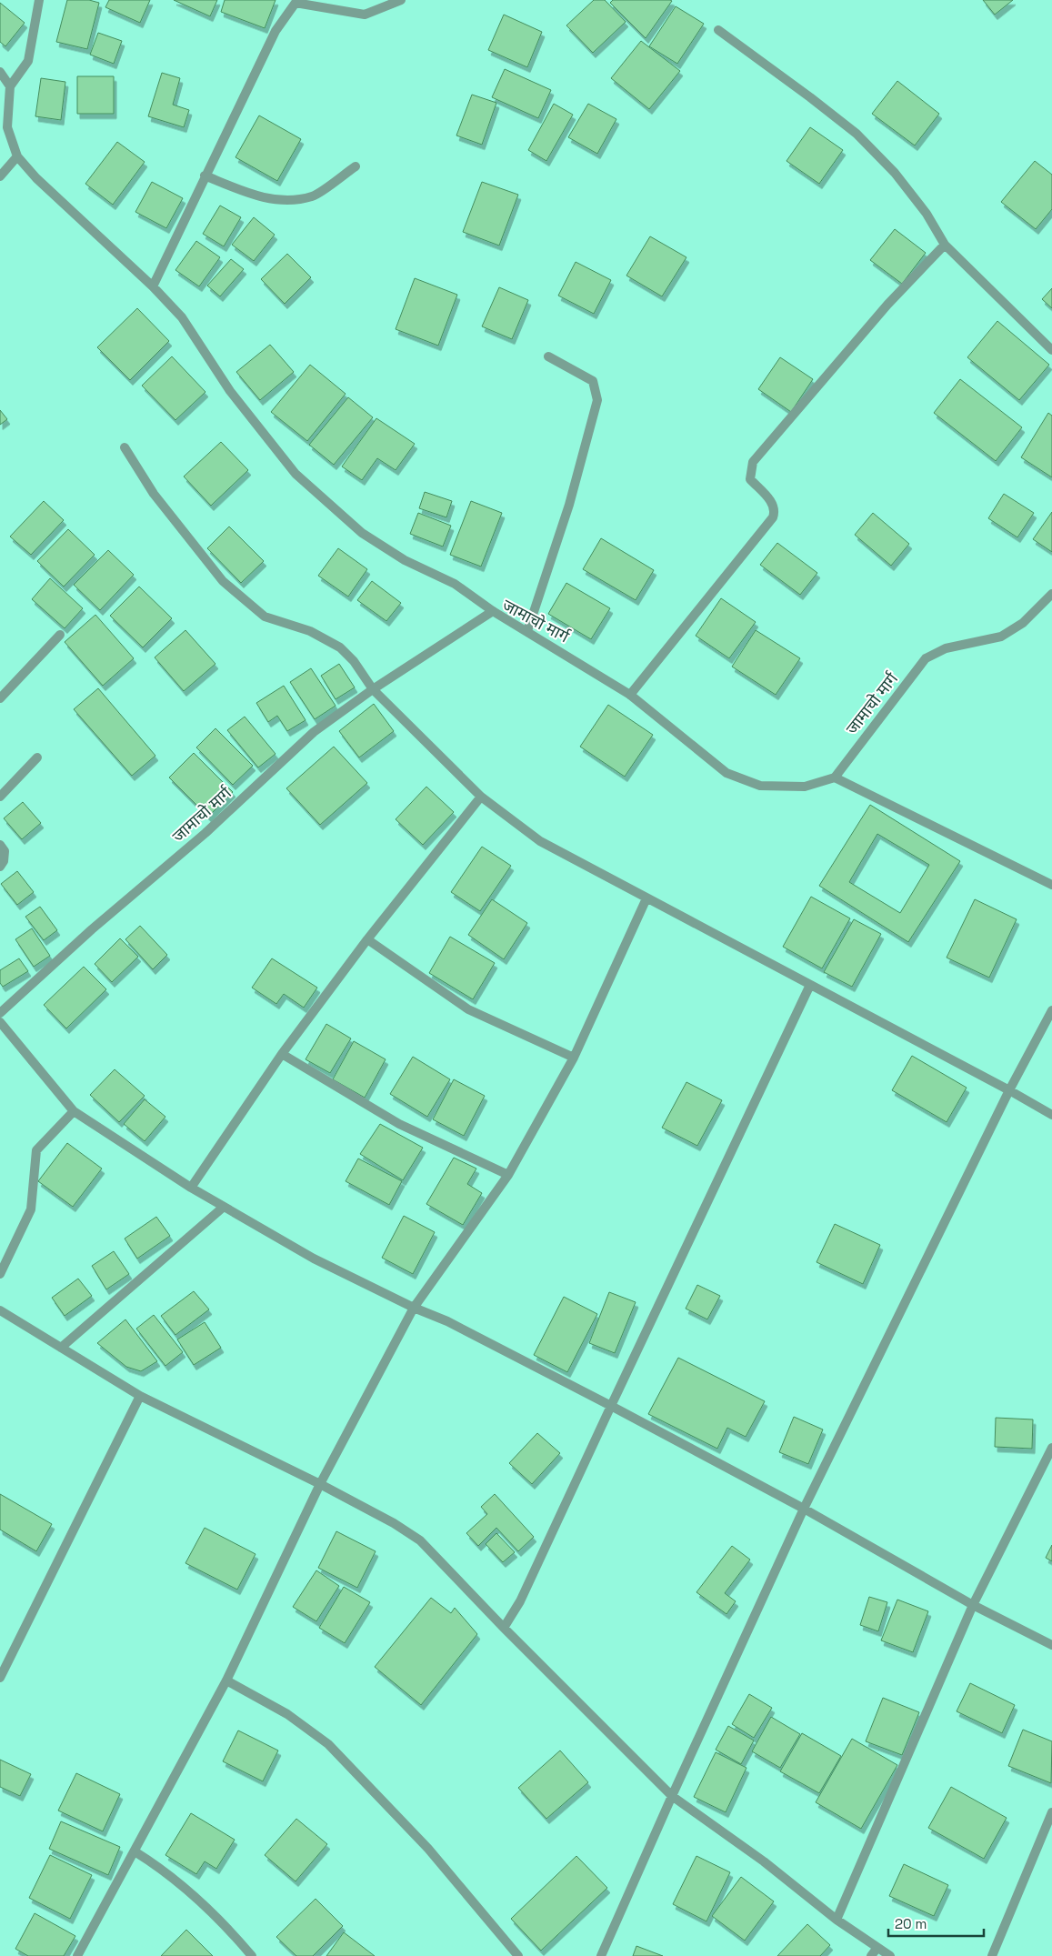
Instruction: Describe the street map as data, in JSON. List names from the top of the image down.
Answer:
{
  "streets": {
    "street": ["जामाचो मार्ग"]
  },
  "scale_bar": "20 m"
}
